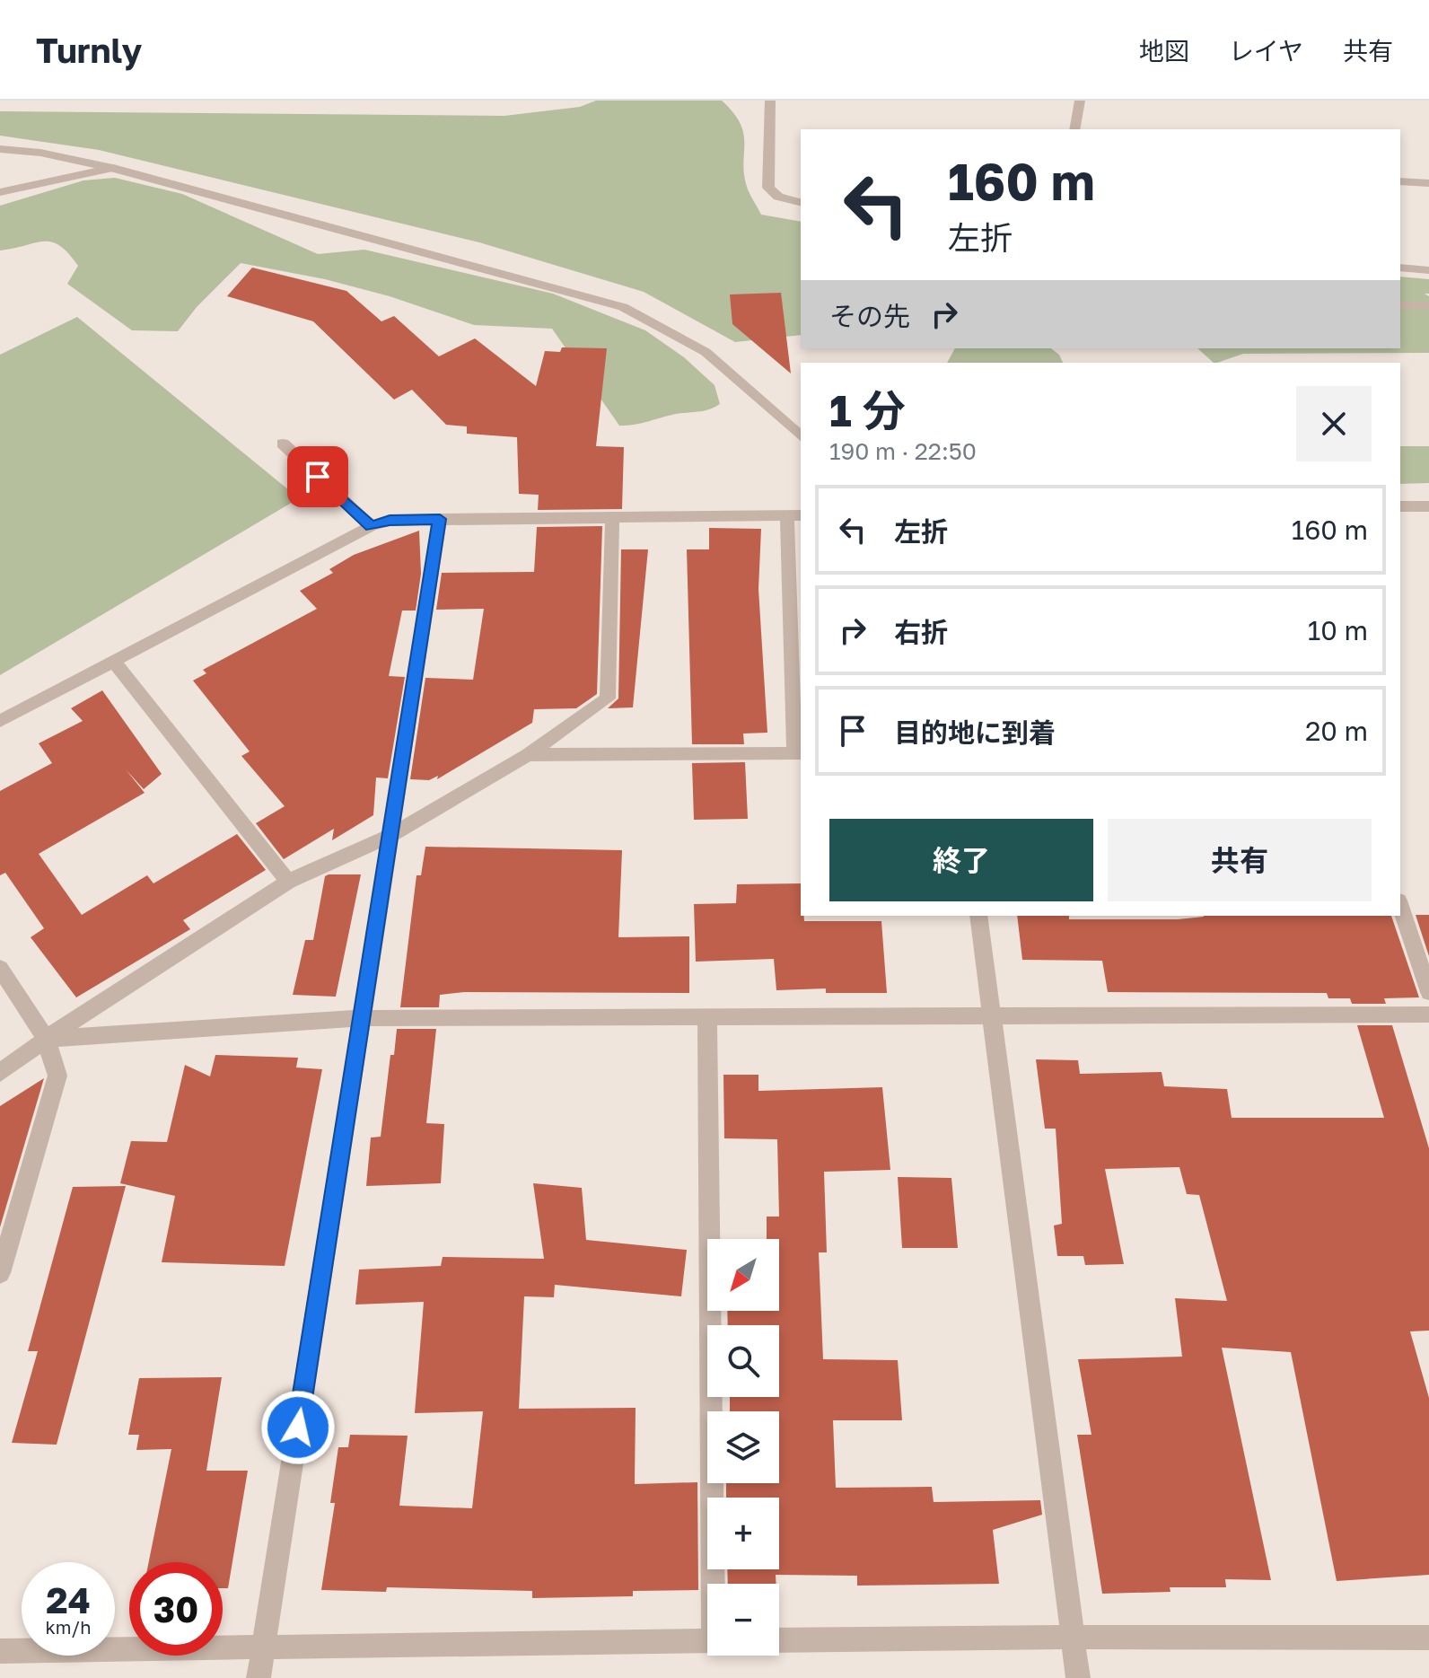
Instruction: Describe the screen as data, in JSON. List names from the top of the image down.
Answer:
{
  "north": "bottom left",
  "page": {
    "header": "Turnly",
    "nav": ["地図", "レイヤ", "共有"],
    "turn": ["160 m", "左折"],
    "then": "その先",
    "heading": ["1 分", "190 m · 22:50"],
    "list": [
      {
        "name": "左折",
        "value": "160 m"
      },
      {
        "name": "右折",
        "value": "10 m"
      },
      {
        "name": "目的地に到着",
        "value": "20 m"
      }
    ],
    "buttons": ["終了", "共有"],
    "map_buttons": ["+", "−"],
    "speed": "24 km/h",
    "limit": "30"
  }
}
